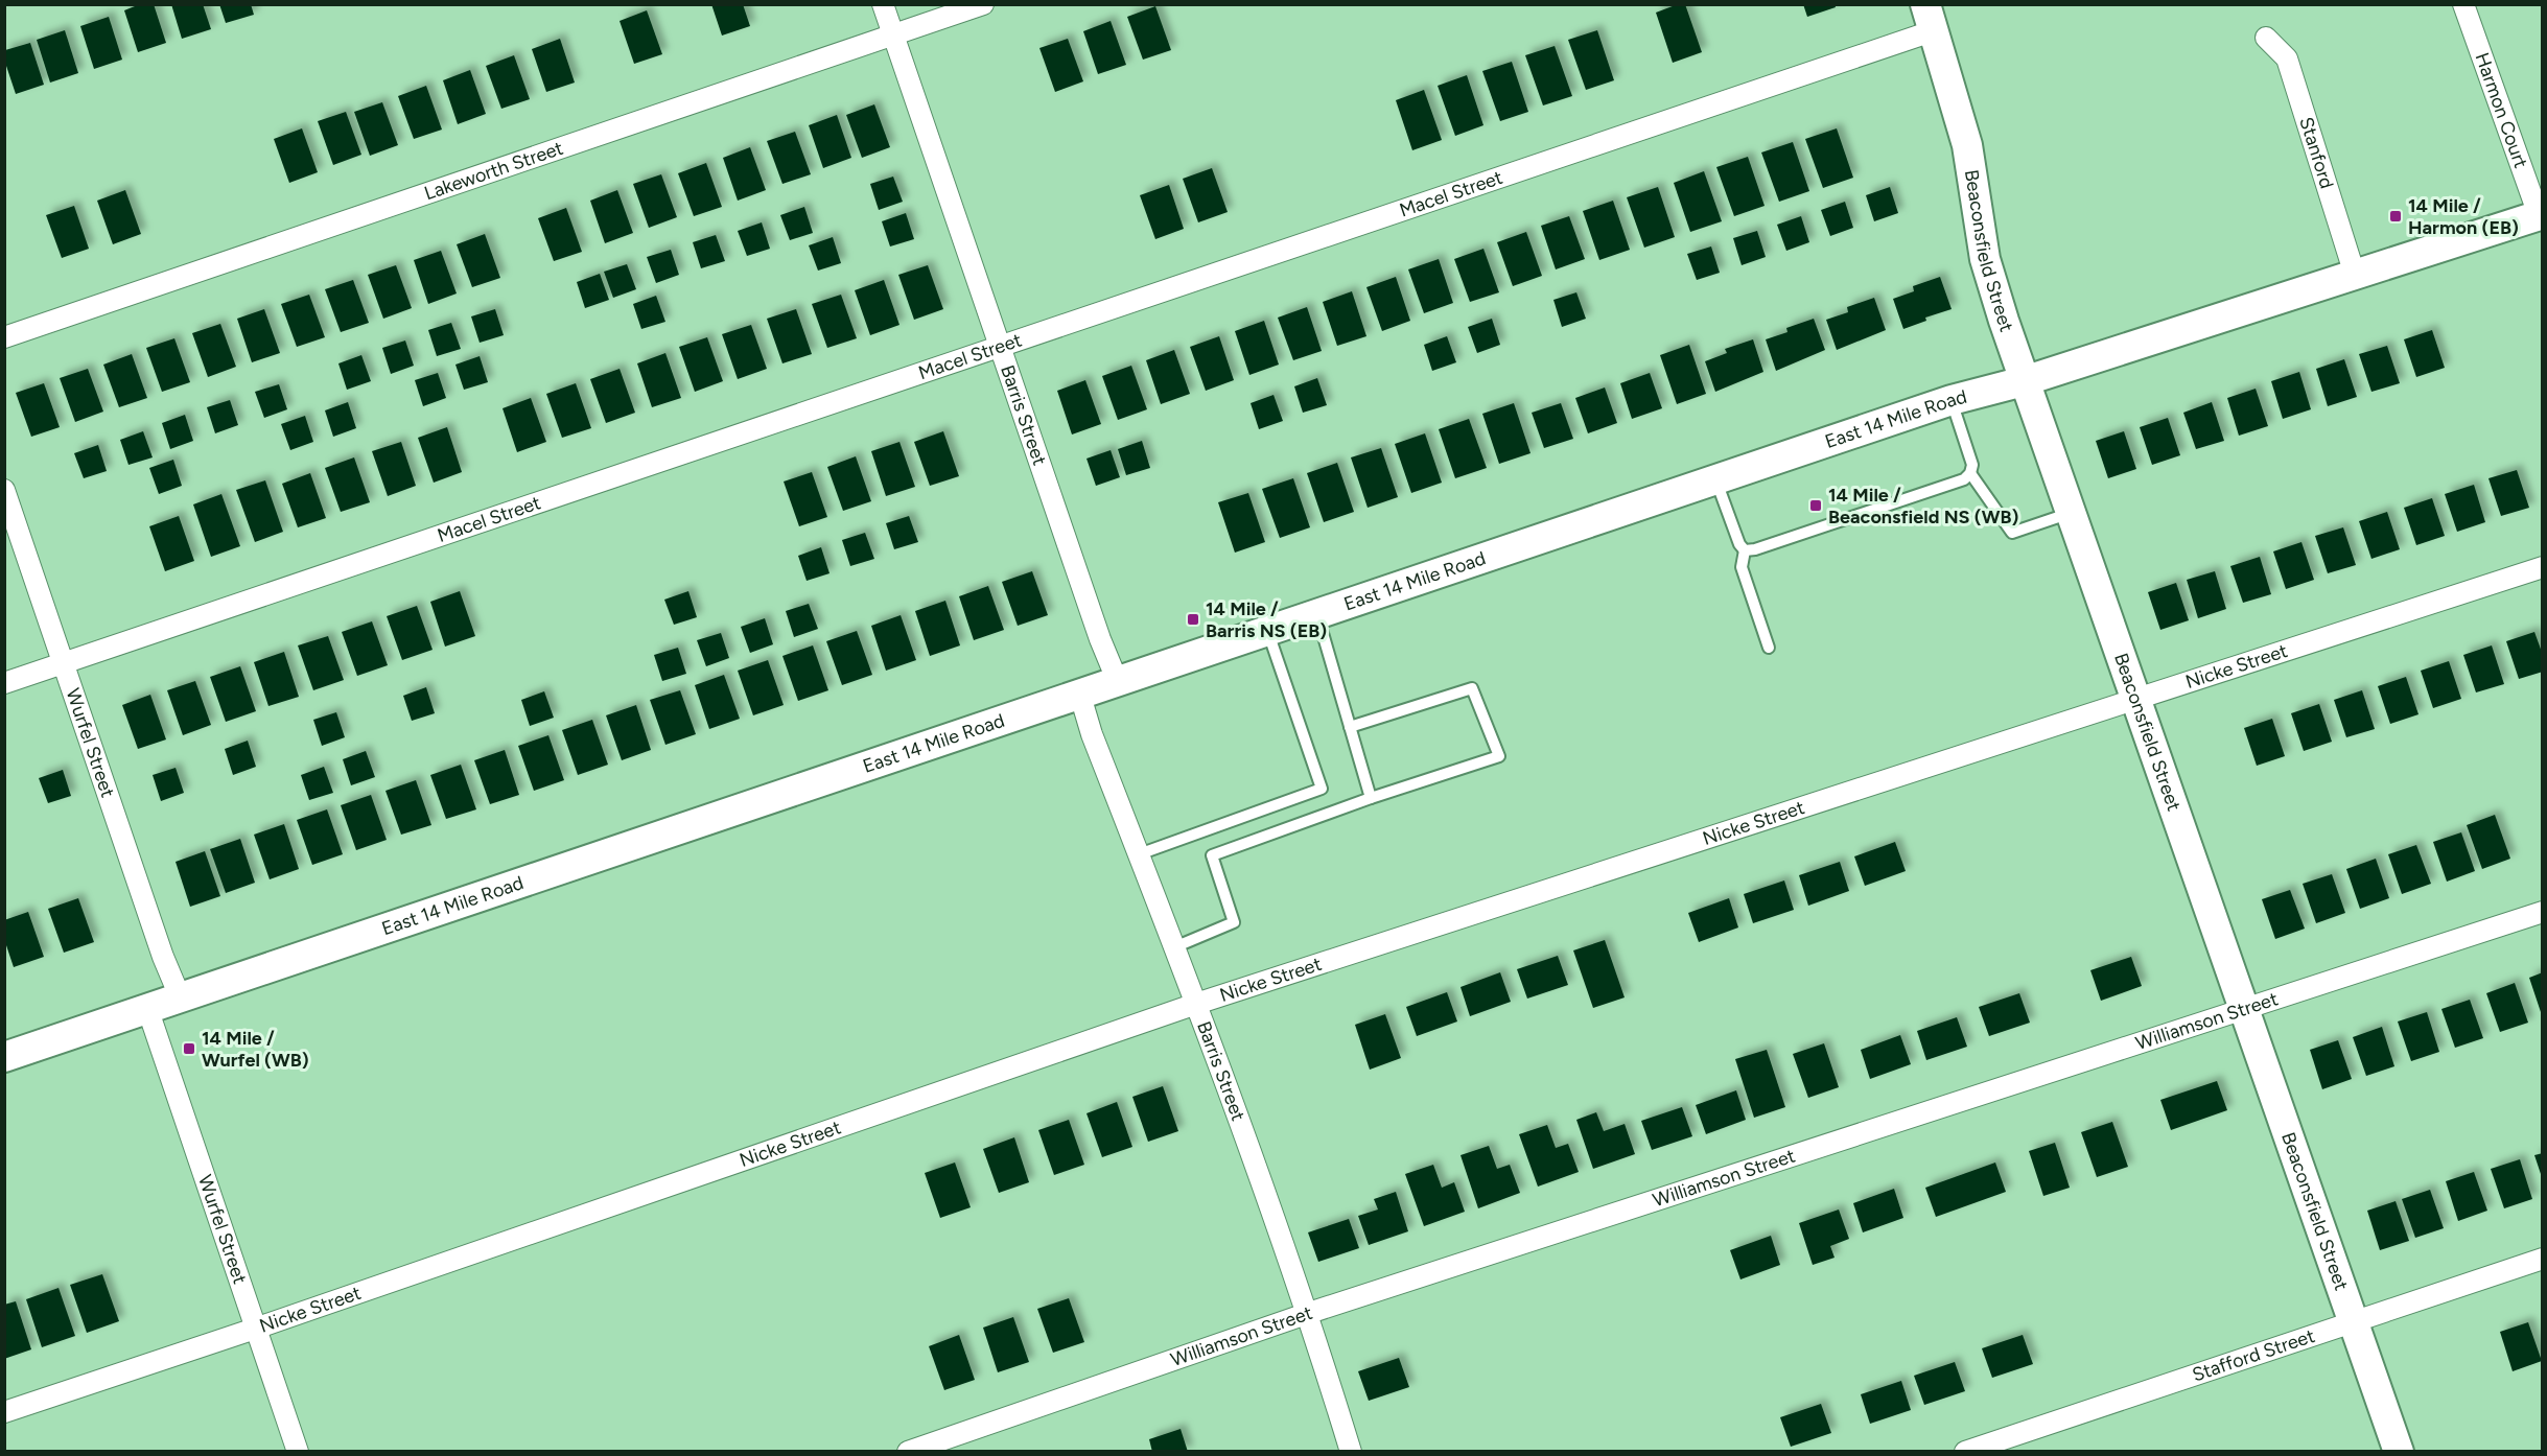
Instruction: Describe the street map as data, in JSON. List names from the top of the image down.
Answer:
{
  "streets": {
    "main road": ["Beaconsfield Street", "East 14 Mile Road"],
    "street": [
      "Harmon Court",
      "Stanford",
      "Lakeworth Street",
      "Macel Street",
      "Barris Street",
      "Nicke Street",
      "Wurfel Street",
      "Williamson Street",
      "Stafford Street"
    ]
  },
  "crossings": [
    ["Harmon Court", "East 14 Mile Road"],
    ["Stanford", "East 14 Mile Road"],
    ["Lakeworth Street", "Barris Street"],
    ["Macel Street", "Beaconsfield Street"],
    ["Macel Street", "Barris Street"],
    ["Macel Street", "Wurfel Street"],
    ["Beaconsfield Street", "East 14 Mile Road"],
    ["Beaconsfield Street", "Nicke Street"],
    ["Beaconsfield Street", "Williamson Street"],
    ["Beaconsfield Street", "Stafford Street"],
    ["Barris Street", "East 14 Mile Road"],
    ["Barris Street", "Nicke Street"],
    ["Barris Street", "Williamson Street"],
    ["East 14 Mile Road", "Wurfel Street"],
    ["Nicke Street", "Wurfel Street"]
  ],
  "places": {
    "transit": [
      "14 Mile / Harmon (EB)",
      "14 Mile / Beaconsfield NS (WB)",
      "14 Mile / Barris NS (EB)",
      "14 Mile / Wurfel (WB)"
    ]
  }
}
